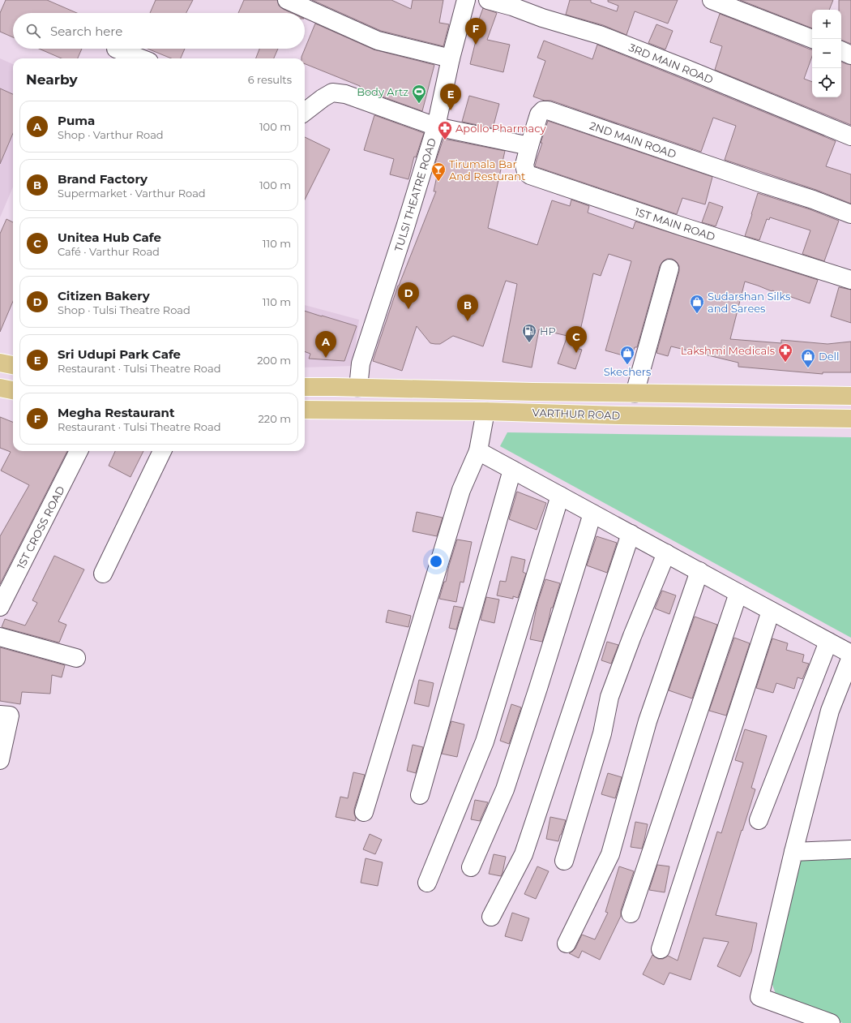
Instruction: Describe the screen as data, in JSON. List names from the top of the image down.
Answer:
{
  "streets": {
    "main road": ["VARTHUR ROAD"],
    "street": [
      "3RD MAIN ROAD",
      "2ND MAIN ROAD",
      "TULSI THEATRE ROAD",
      "1ST MAIN ROAD",
      "1ST CROSS ROAD"
    ]
  },
  "crossings": [
    ["2ND MAIN ROAD", "1ST MAIN ROAD"],
    ["TULSI THEATRE ROAD", "VARTHUR ROAD"]
  ],
  "places": {
    "sports": ["Body Artz"],
    "pharmacy": ["Apollo Pharmacy", "Lakshmi Medicals"],
    "bar": ["Tirumala Bar And Resturant"],
    "shop": ["Sudarshan Silks and Sarees", "Skechers", "Dell"],
    "fuel station": ["HP"]
  },
  "page": {
    "map_buttons": ["+", "−"],
    "search": "Search here",
    "pins": [
      "F",
      "E",
      "D",
      "B",
      "C",
      "A"
    ],
    "heading": ["Nearby", "6 results"],
    "list": [
      {
        "mark": "A",
        "name": "Puma",
        "note": "Shop · Varthur Road",
        "value": "100 m"
      },
      {
        "mark": "B",
        "name": "Brand Factory",
        "note": "Supermarket · Varthur Road",
        "value": "100 m"
      },
      {
        "mark": "C",
        "name": "Unitea Hub Cafe",
        "note": "Café · Varthur Road",
        "value": "110 m"
      },
      {
        "mark": "D",
        "name": "Citizen Bakery",
        "note": "Shop · Tulsi Theatre Road",
        "value": "110 m"
      },
      {
        "mark": "E",
        "name": "Sri Udupi Park Cafe",
        "note": "Restaurant · Tulsi Theatre Road",
        "value": "200 m"
      },
      {
        "mark": "F",
        "name": "Megha Restaurant",
        "note": "Restaurant · Tulsi Theatre Road",
        "value": "220 m"
      }
    ]
  }
}
